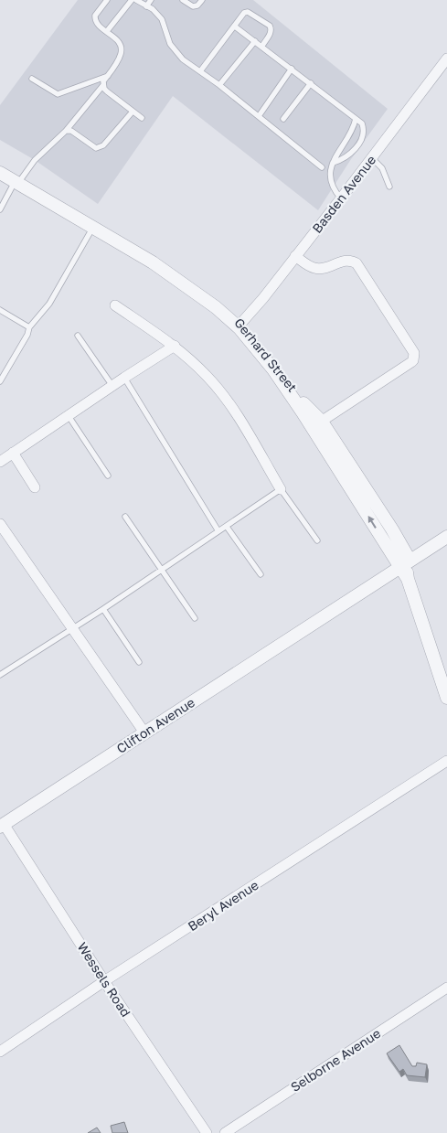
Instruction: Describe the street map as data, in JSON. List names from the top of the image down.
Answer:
{
  "streets": {
    "street": [
      "Basden Avenue",
      "Gerhard Street",
      "Clifton Avenue",
      "Beryl Avenue",
      "Wessels Road",
      "Selborne Avenue"
    ]
  },
  "crossings": [
    ["Basden Avenue", "Gerhard Street"],
    ["Gerhard Street", "Clifton Avenue"],
    ["Clifton Avenue", "Wessels Road"],
    ["Beryl Avenue", "Wessels Road"]
  ]
}
